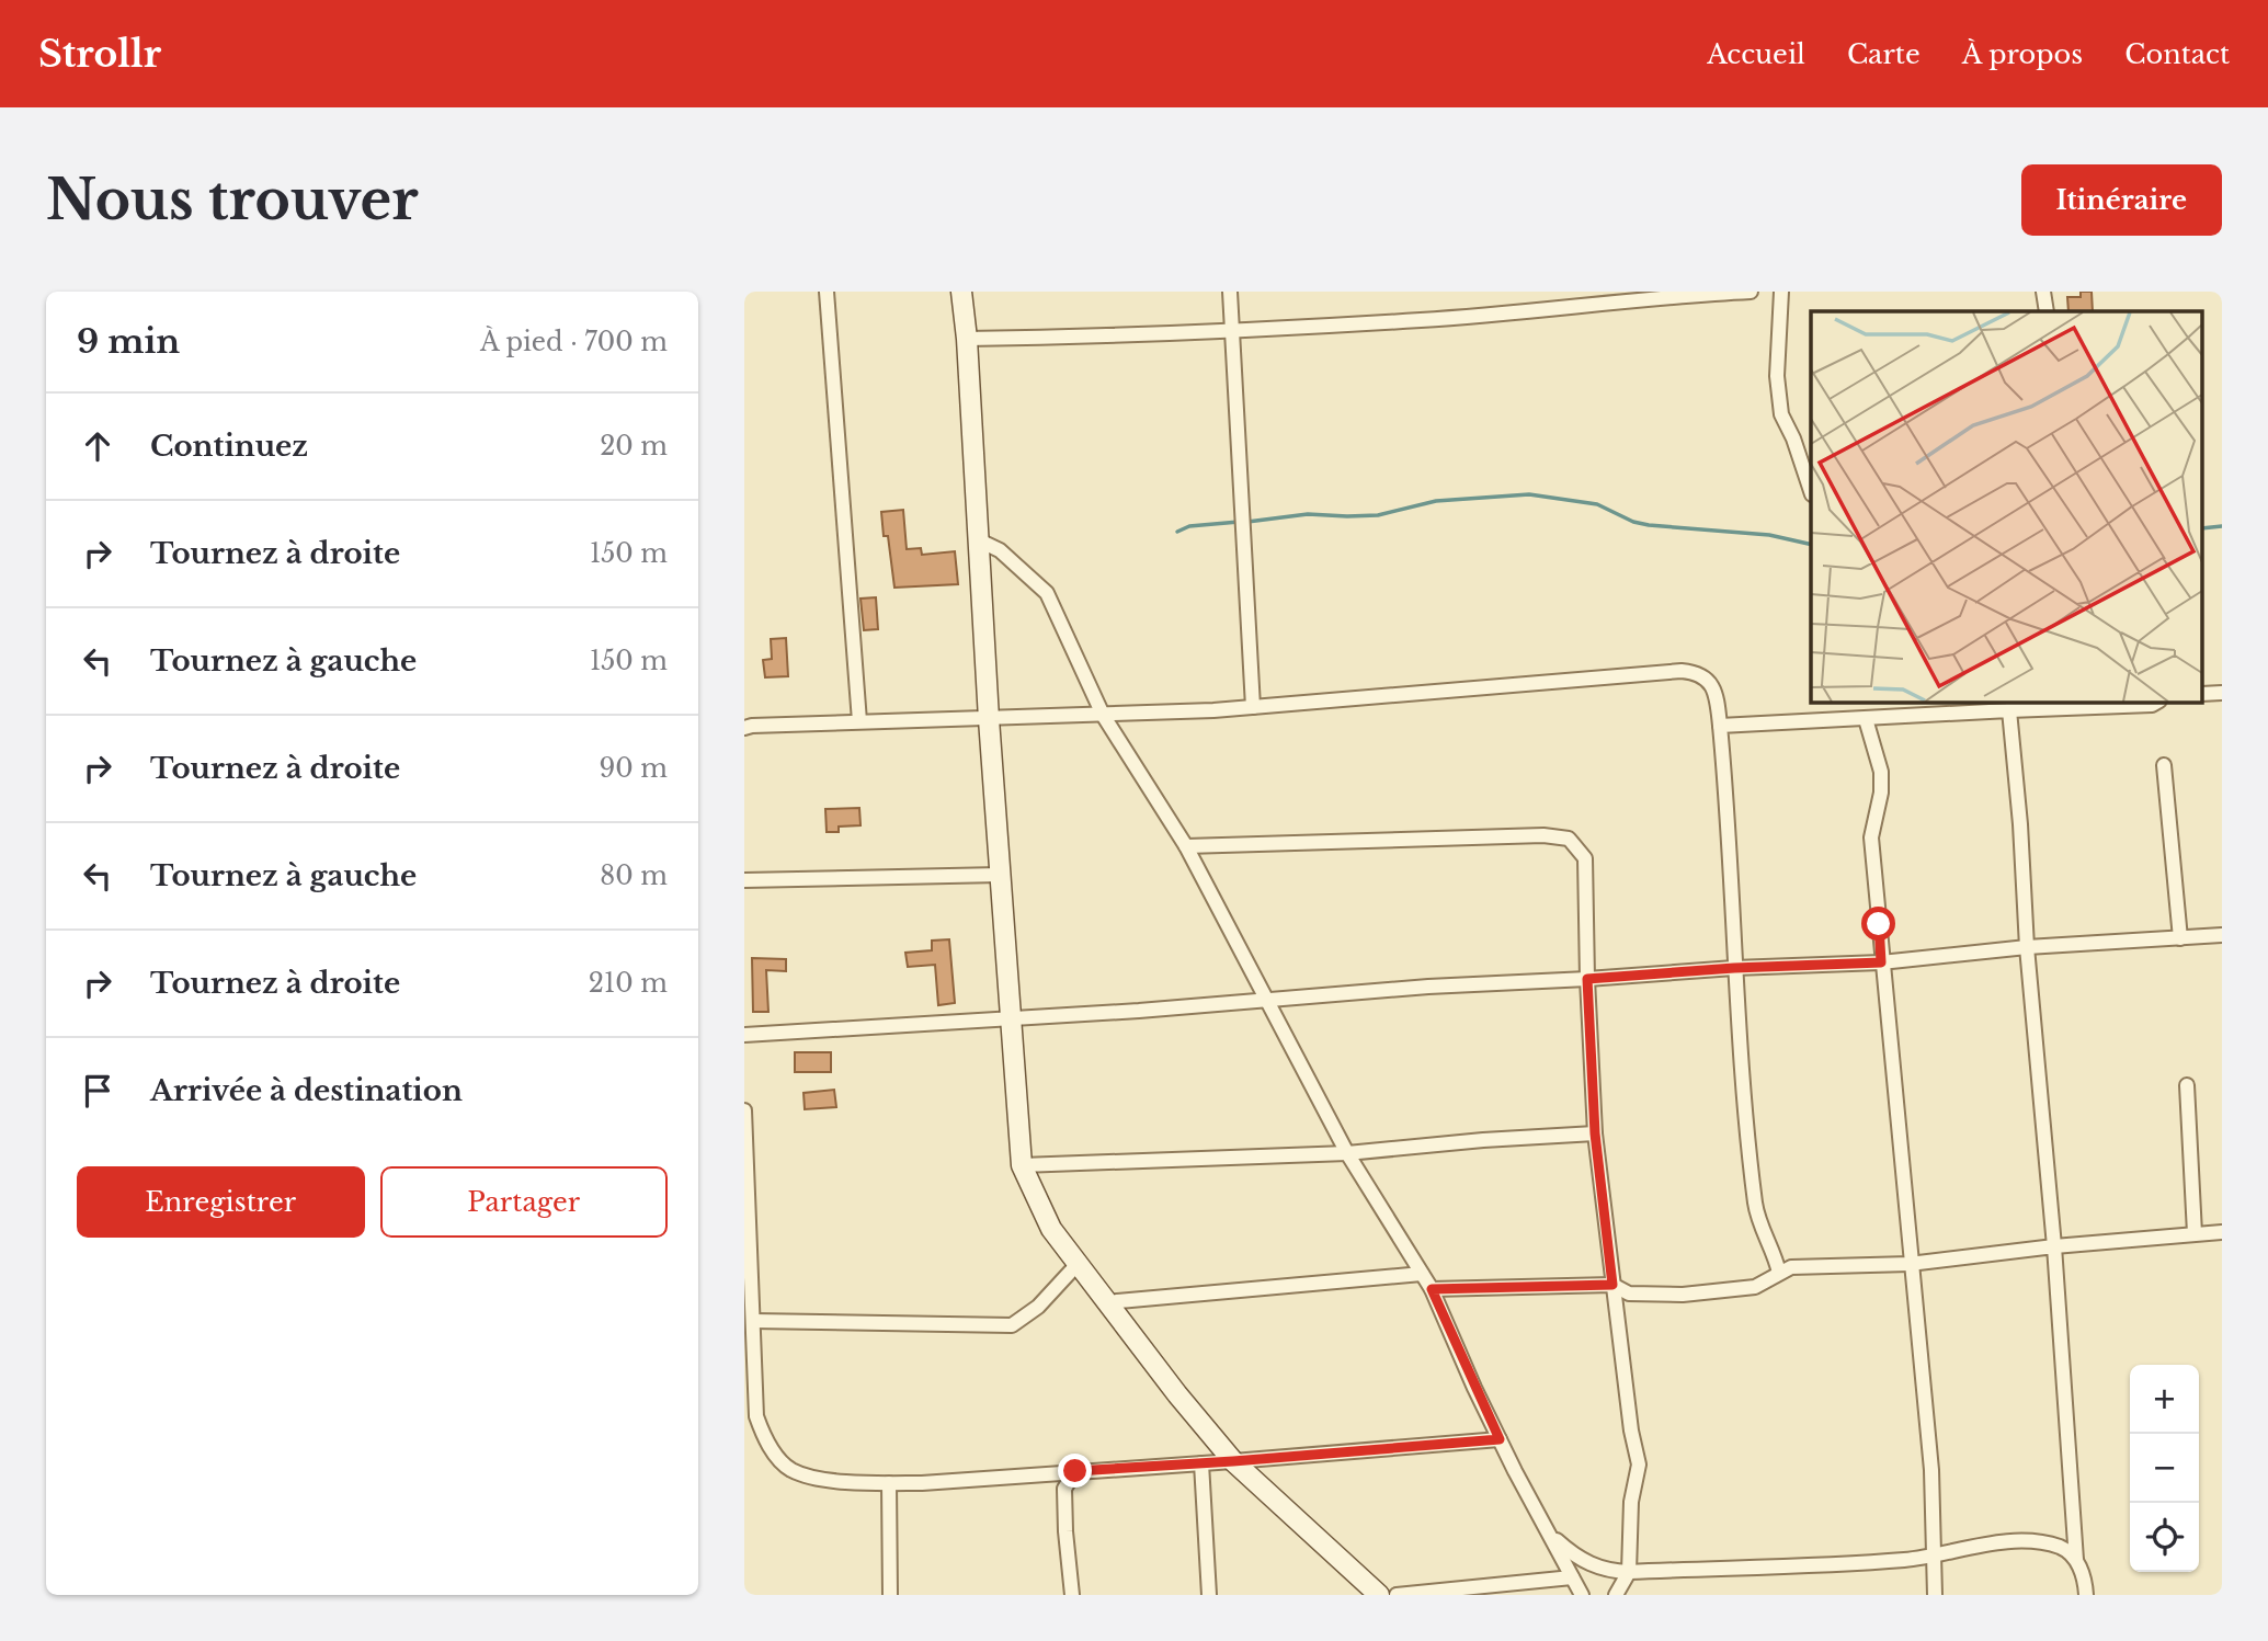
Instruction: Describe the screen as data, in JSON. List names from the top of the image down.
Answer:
{
  "page": {
    "header": "Strollr",
    "nav": [
      "Accueil",
      "Carte",
      "À propos",
      "Contact"
    ],
    "buttons": [
      "Itinéraire",
      ["Enregistrer", "Partager"]
    ],
    "title": "Nous trouver",
    "heading": ["9 min", "À pied · 700 m"],
    "list": [
      ["Continuez", "20 m"],
      ["Tournez à droite", "150 m"],
      ["Tournez à gauche", "150 m"],
      ["Tournez à droite", "90 m"],
      ["Tournez à gauche", "80 m"],
      ["Tournez à droite", "210 m"],
      "Arrivée à destination"
    ],
    "map_buttons": ["+", "−"]
  }
}
